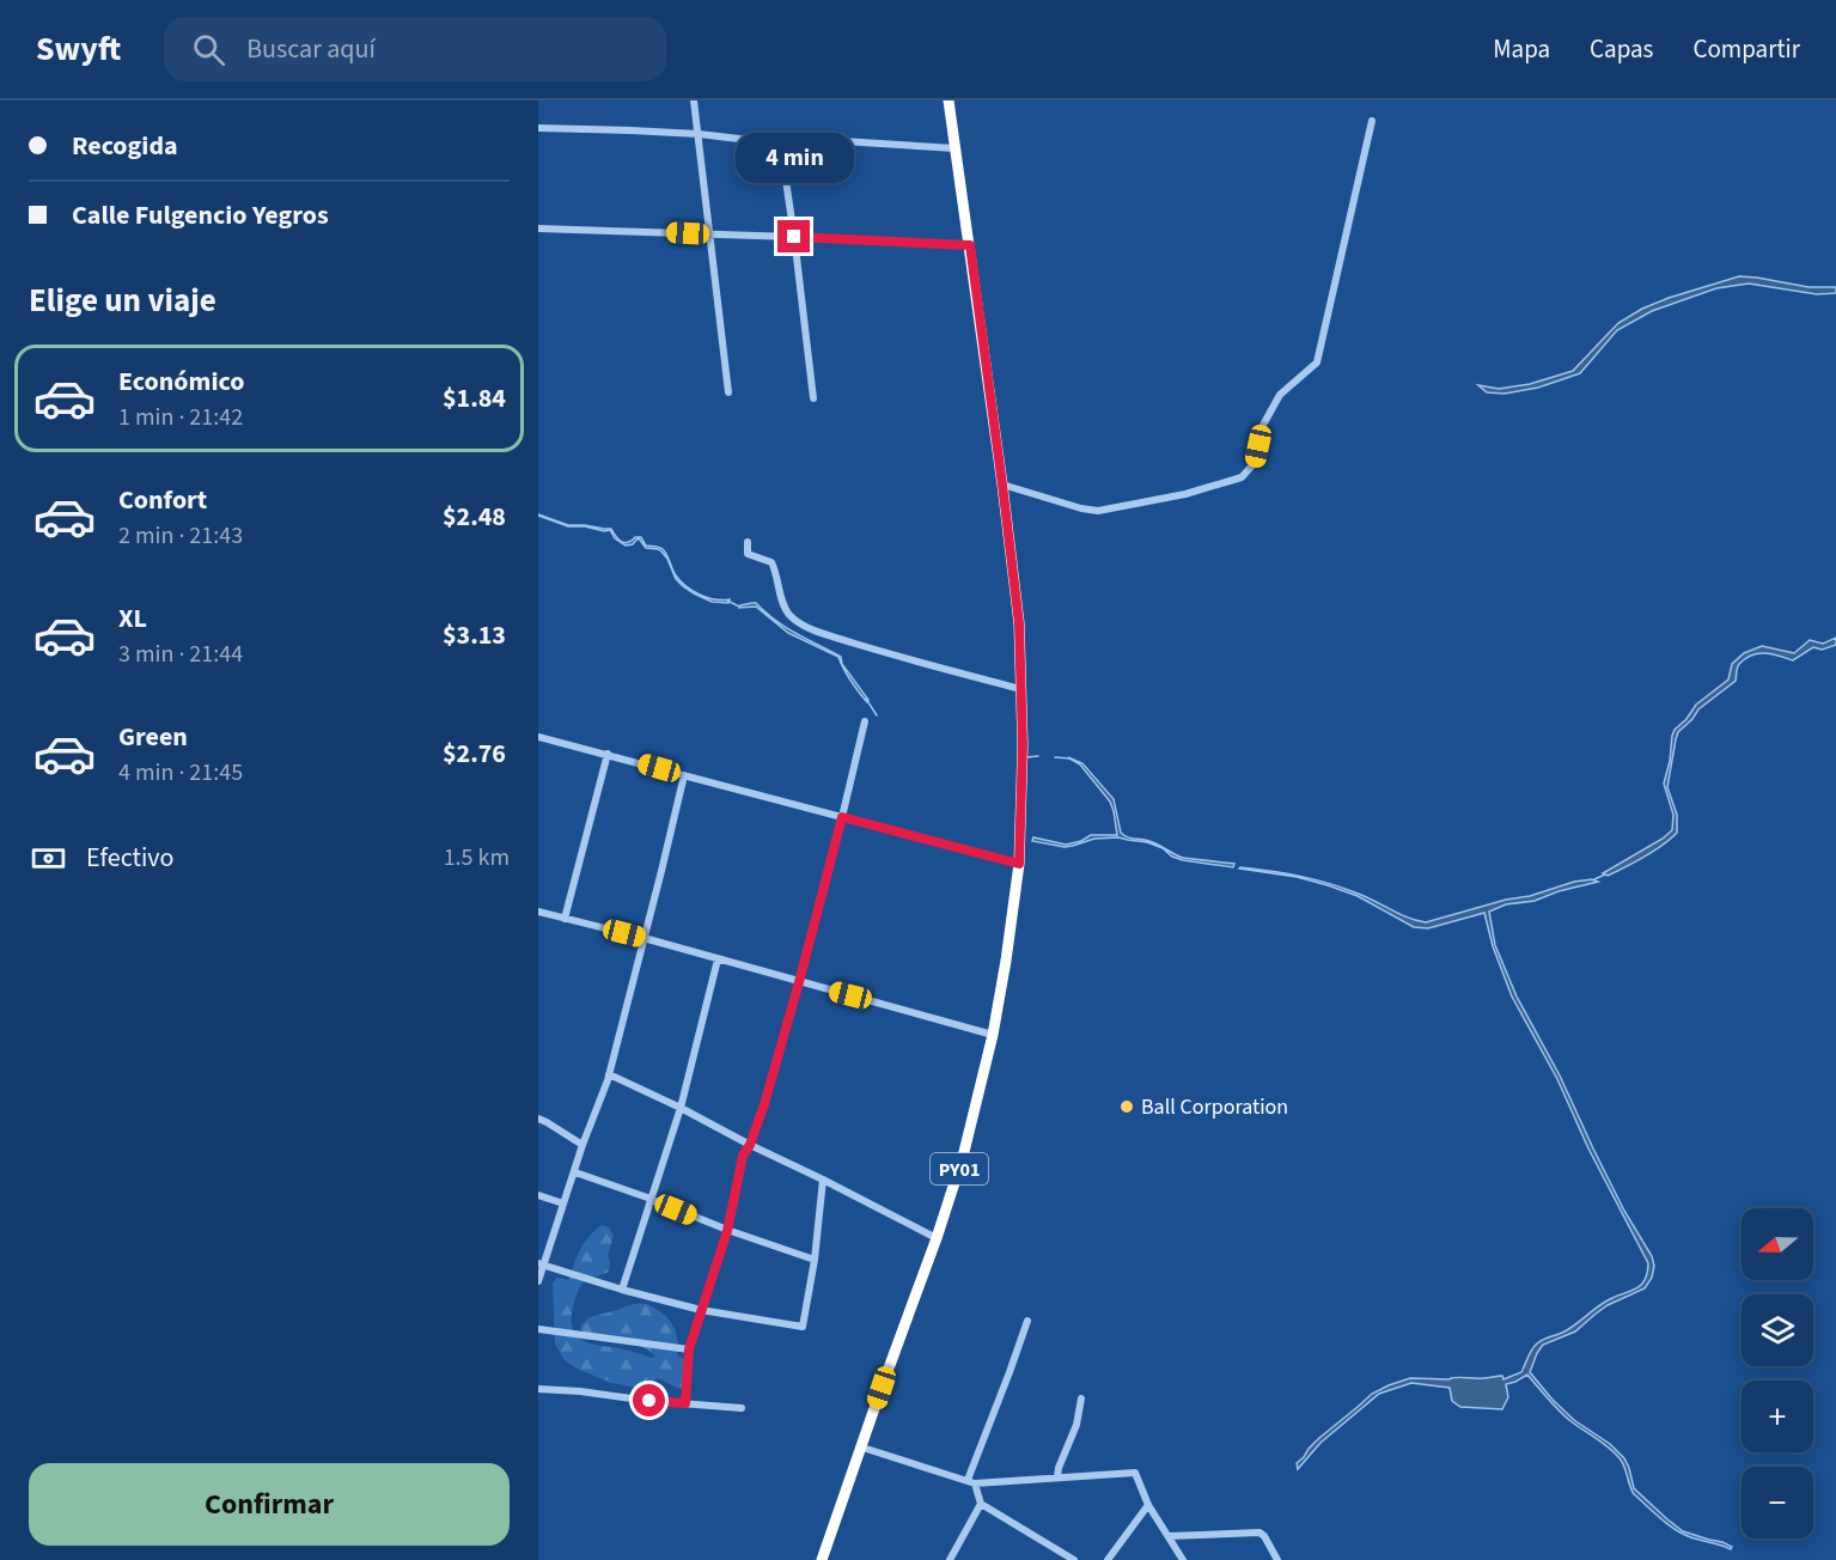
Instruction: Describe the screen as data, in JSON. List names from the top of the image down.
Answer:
{
  "streets": {
    "highway": ["PY01"]
  },
  "places": ["Ball Corporation"],
  "north": "left",
  "page": {
    "header": "Swyft",
    "search": "Buscar aquí",
    "nav": ["Mapa", "Capas", "Compartir"],
    "banner": ["Recogida", "Calle Fulgencio Yegros"],
    "bubble": "4 min",
    "heading": "Elige un viaje",
    "list": [
      {
        "name": "Económico",
        "note": "1 min · 21:42",
        "value": "$1.84"
      },
      {
        "name": "Confort",
        "note": "2 min · 21:43",
        "value": "$2.48"
      },
      {
        "name": "XL",
        "note": "3 min · 21:44",
        "value": "$3.13"
      },
      {
        "name": "Green",
        "note": "4 min · 21:45",
        "value": "$2.76"
      }
    ],
    "pay": ["Efectivo", "1.5 km"],
    "map_buttons": ["+", "−"],
    "buttons": "Confirmar"
  }
}
